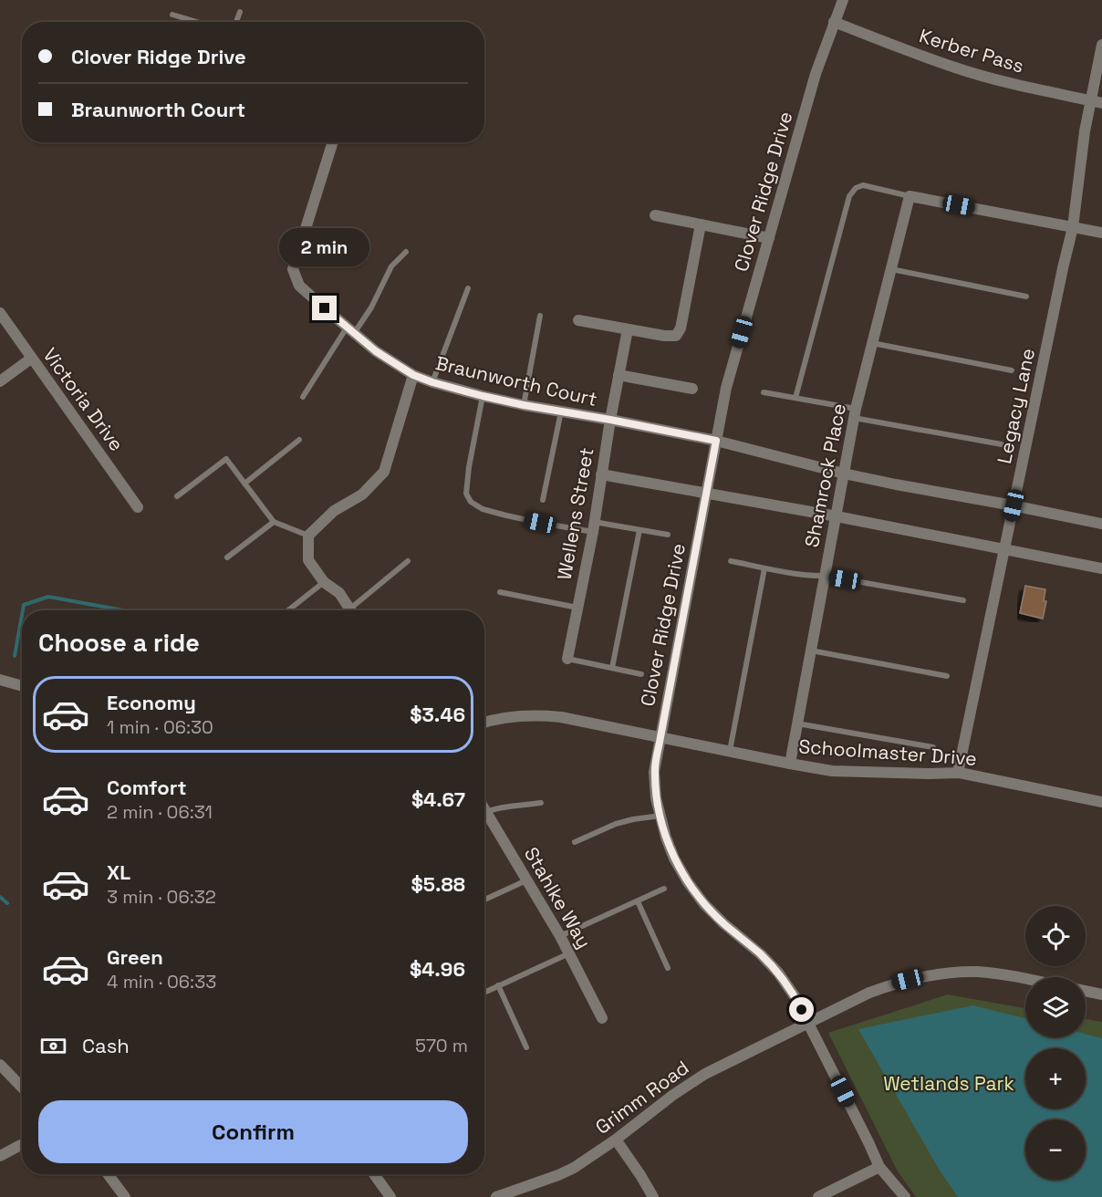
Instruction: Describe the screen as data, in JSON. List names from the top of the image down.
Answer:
{
  "streets": {
    "street": [
      "Kerber Pass",
      "Clover Ridge Drive",
      "Braunworth Court",
      "Victoria Drive",
      "Legacy Lane",
      "Shamrock Place",
      "Wellens Street",
      "Schoolmaster Drive",
      "Stahlke Way",
      "Grimm Road"
    ]
  },
  "crossings": [
    ["Kerber Pass", "Clover Ridge Drive"],
    ["Kerber Pass", "Legacy Lane"],
    ["Clover Ridge Drive", "Braunworth Court"],
    ["Clover Ridge Drive", "Schoolmaster Drive"],
    ["Clover Ridge Drive", "Grimm Road"],
    ["Braunworth Court", "Legacy Lane"],
    ["Braunworth Court", "Shamrock Place"],
    ["Braunworth Court", "Wellens Street"],
    ["Legacy Lane", "Schoolmaster Drive"],
    ["Shamrock Place", "Schoolmaster Drive"]
  ],
  "parks": ["Wetlands Park"],
  "page": {
    "banner": ["Clover Ridge Drive", "Braunworth Court"],
    "bubble": "2 min",
    "heading": "Choose a ride",
    "list": [
      {
        "name": "Economy",
        "note": "1 min · 06:30",
        "value": "$3.46"
      },
      {
        "name": "Comfort",
        "note": "2 min · 06:31",
        "value": "$4.67"
      },
      {
        "name": "XL",
        "note": "3 min · 06:32",
        "value": "$5.88"
      },
      {
        "name": "Green",
        "note": "4 min · 06:33",
        "value": "$4.96"
      }
    ],
    "map_buttons": ["+", "−"],
    "pay": ["Cash", "570 m"],
    "buttons": "Confirm"
  }
}
